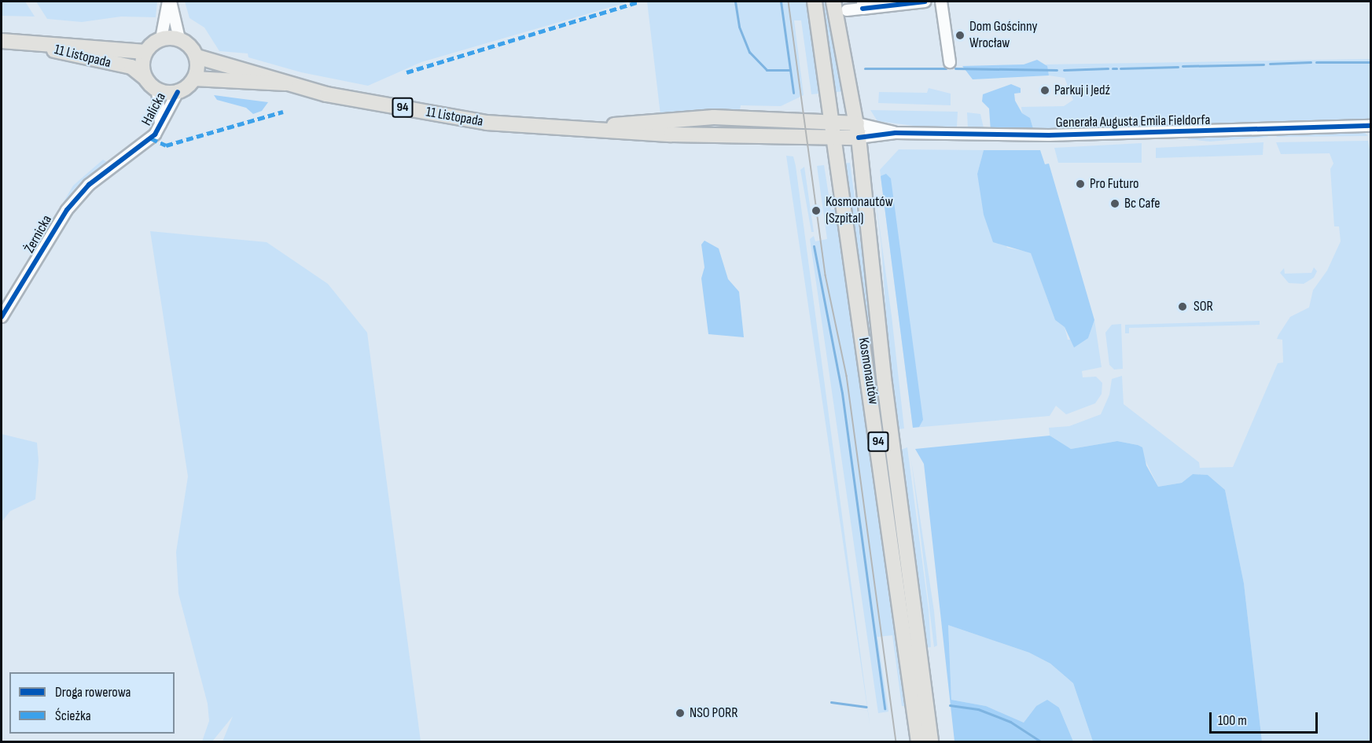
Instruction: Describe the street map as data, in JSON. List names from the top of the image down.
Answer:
{
  "streets": {
    "main road": ["11 Listopada", "94", "Kosmonautów"],
    "street": ["Halicka", "Generała Augusta Emila Fieldorfa", "Żernicka"]
  },
  "crossings": [
    ["11 Listopada", "Halicka"],
    ["11 Listopada", "Generała Augusta Emila Fieldorfa"],
    ["11 Listopada", "Kosmonautów"],
    ["Halicka", "Żernicka"],
    ["Generała Augusta Emila Fieldorfa", "Kosmonautów"]
  ],
  "places": [
    "Dom Gościnny Wrocław",
    "Parkuj i Jedź",
    "Pro Futuro",
    "Bc Cafe",
    "Kosmonautów (Szpital)",
    "SOR",
    "NSO PORR"
  ],
  "legend": ["Droga rowerowa", "Ścieżka"],
  "scale_bar": "100 m"
}
